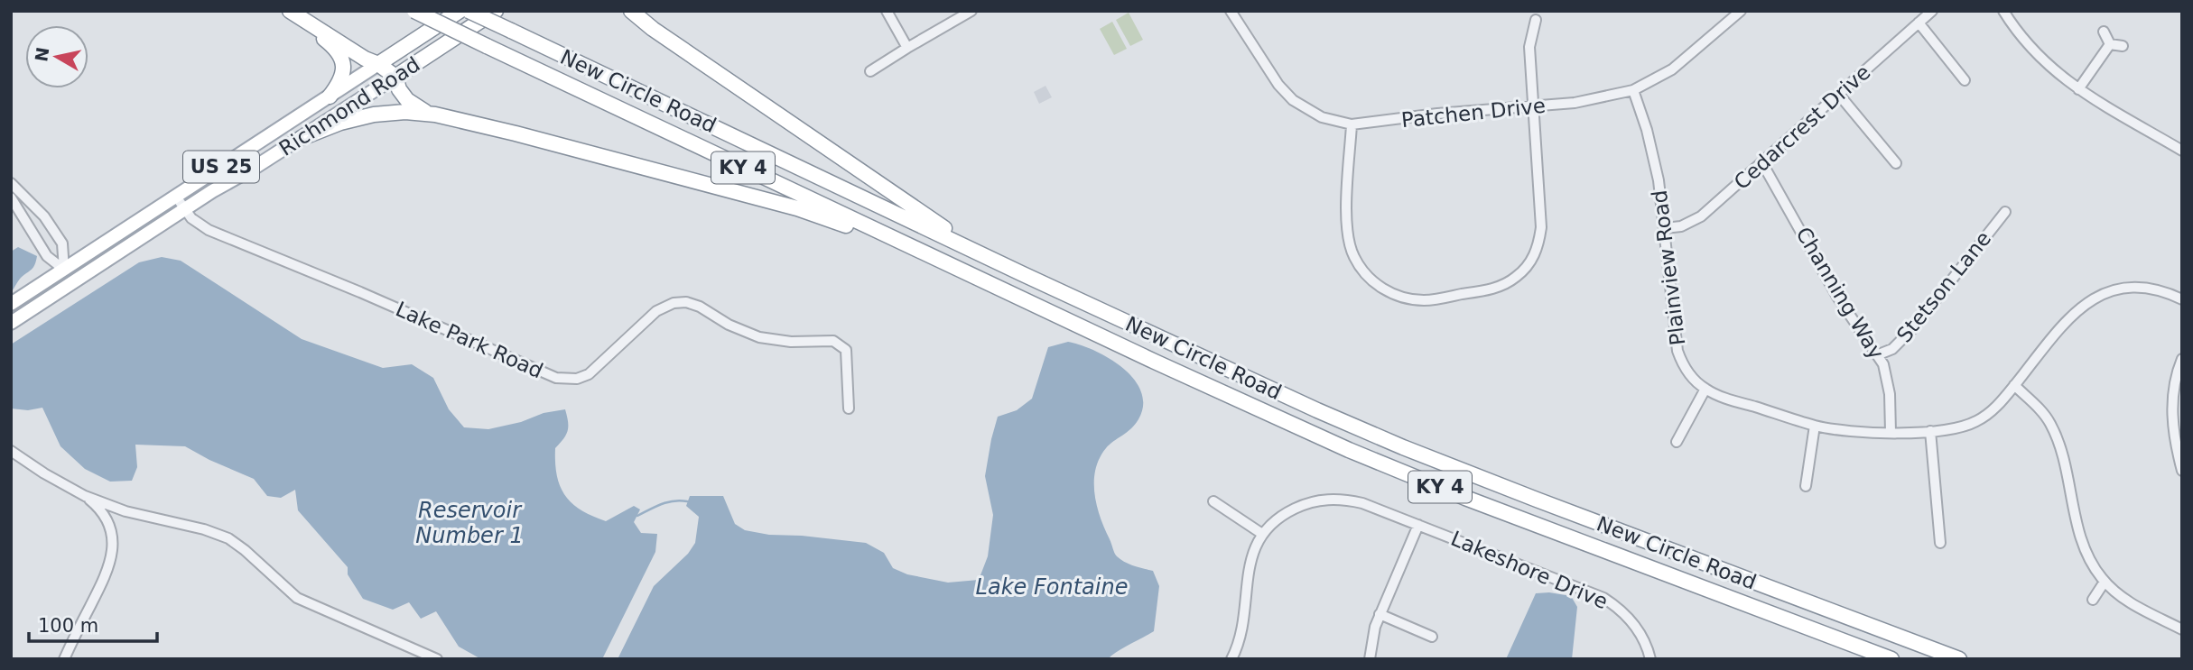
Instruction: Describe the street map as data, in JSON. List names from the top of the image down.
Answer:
{
  "streets": {
    "highway": [
      "New Circle Road",
      "Richmond Road",
      "US 25",
      "KY 4"
    ],
    "street": [
      "Patchen Drive",
      "Cedarcrest Drive",
      "Plainview Road",
      "Stetson Lane",
      "Channing Way",
      "Lake Park Road",
      "Lakeshore Drive"
    ]
  },
  "crossings": [
    ["Richmond Road", "Lake Park Road"],
    ["Patchen Drive", "Plainview Road"],
    ["Cedarcrest Drive", "Plainview Road"],
    ["Cedarcrest Drive", "Channing Way"],
    ["Plainview Road", "Channing Way"],
    ["Stetson Lane", "Channing Way"]
  ],
  "water": ["Reservoir Number 1", "Lake Fontaine"],
  "scale_bar": "100 m",
  "north": "left"
}
